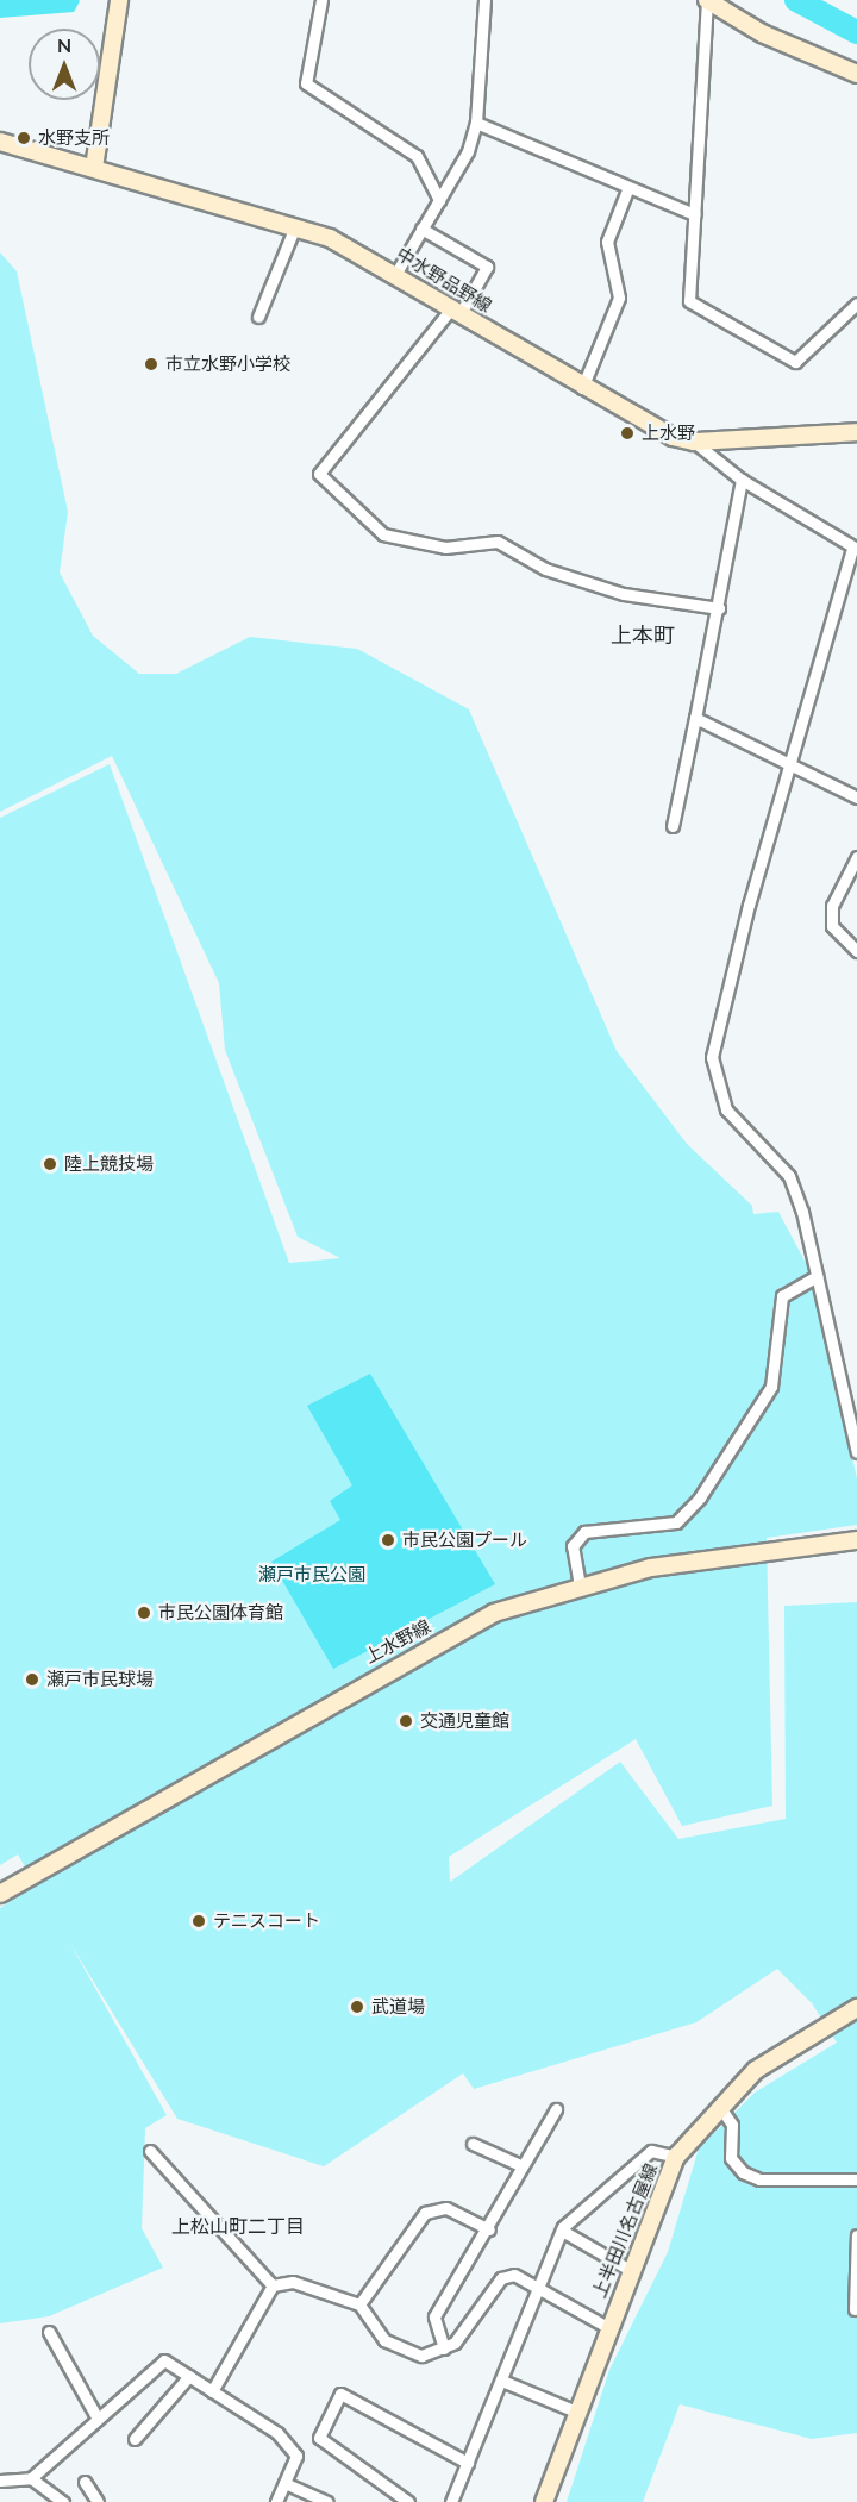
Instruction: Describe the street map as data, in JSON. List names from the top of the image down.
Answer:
{
  "streets": {
    "main road": ["中水野品野線", "上水野線", "上半田川名古屋線"]
  },
  "districts": ["上本町", "上松山町二丁目"],
  "parks": ["瀬戸市民公園"],
  "places": [
    "水野支所",
    "市立水野小学校",
    "上水野",
    "陸上競技場",
    "市民公園プール",
    "市民公園体育館",
    "瀬戸市民球場",
    "交通児童館",
    "テニスコート",
    "武道場"
  ],
  "north": "top"
}
